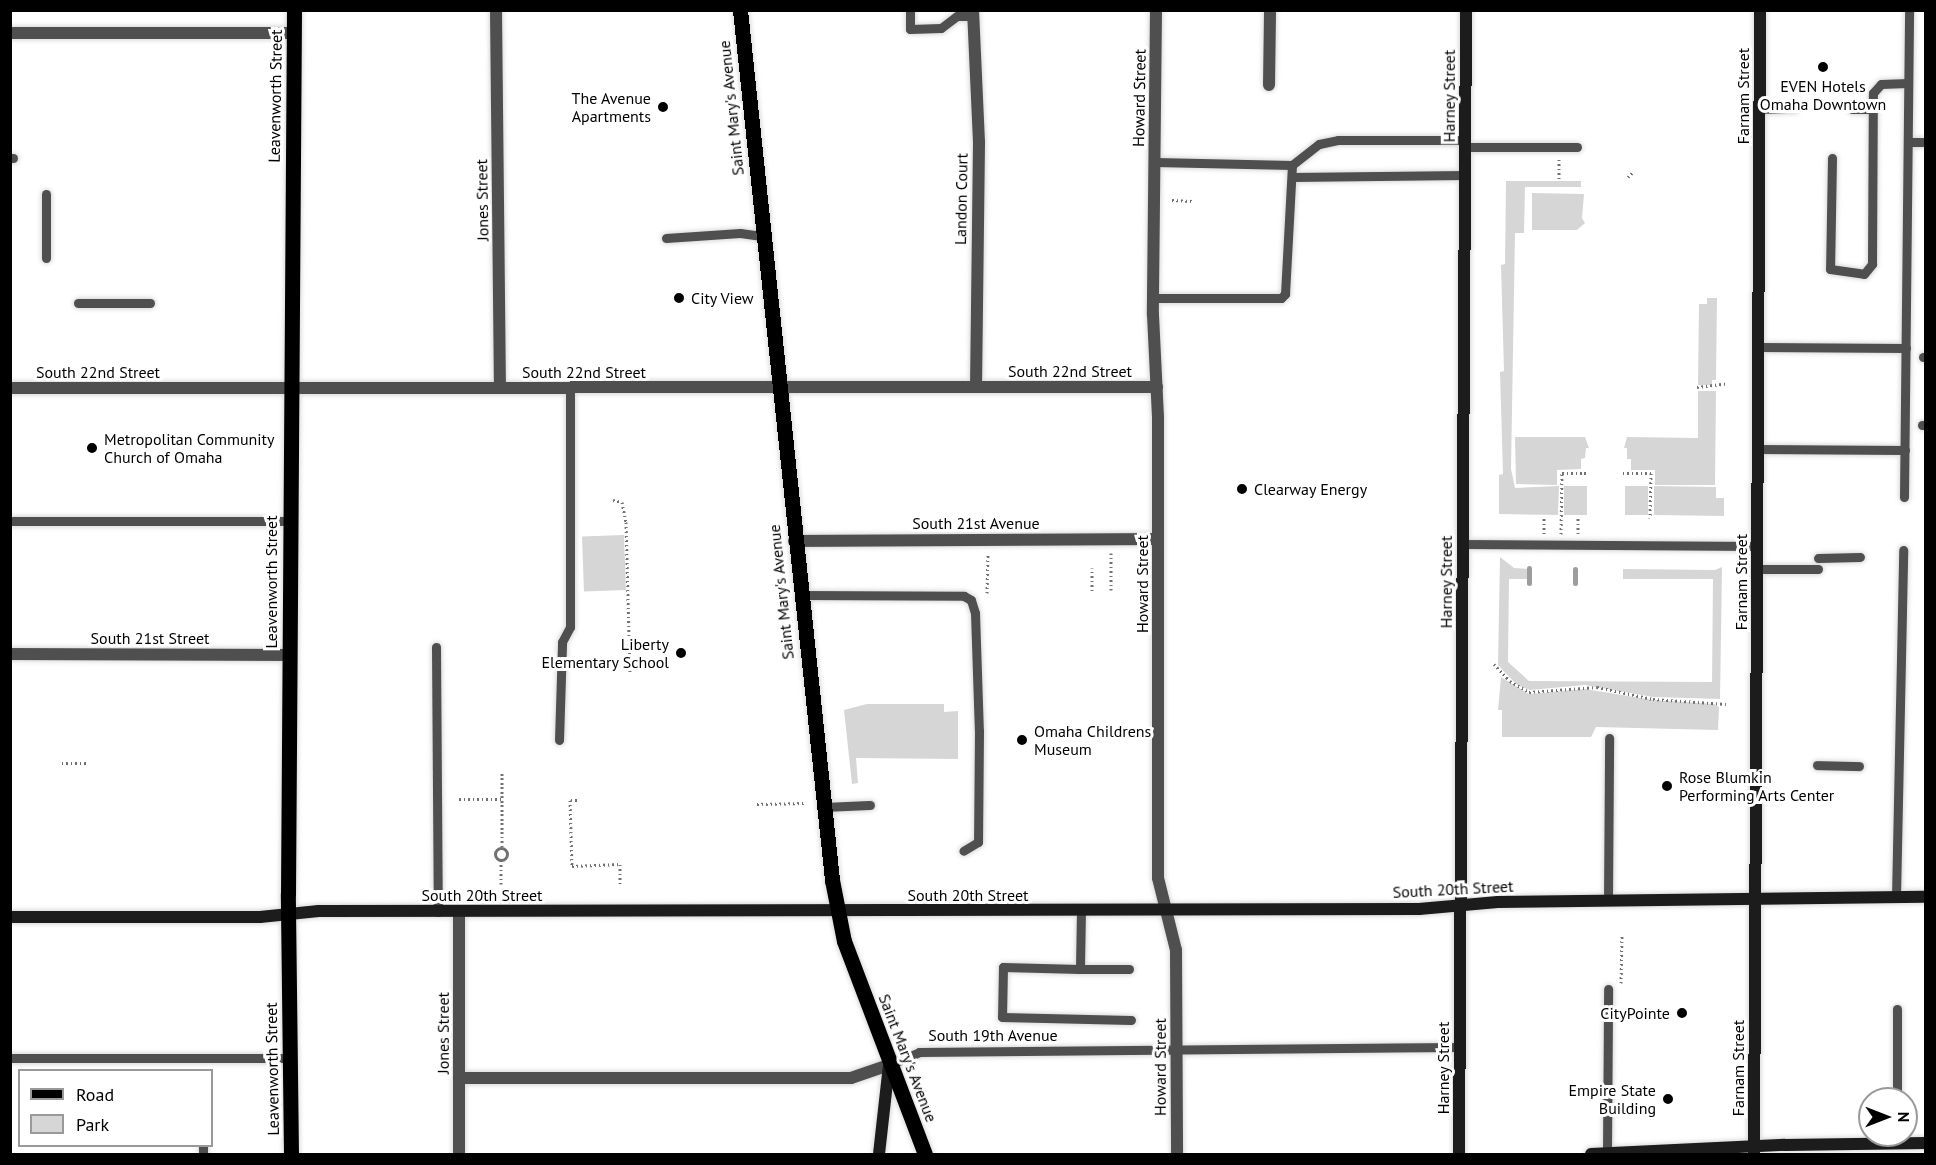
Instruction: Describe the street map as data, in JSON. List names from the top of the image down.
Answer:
{
  "streets": {
    "main road": [
      "Leavenworth Street",
      "Harney Street",
      "Farnam Street",
      "Saint Mary's Avenue",
      "South 20th Street"
    ],
    "street": [
      "Howard Street",
      "Landon Court",
      "Jones Street",
      "South 22nd Street",
      "South 21st Avenue",
      "South 21st Street",
      "South 19th Avenue"
    ]
  },
  "crossings": [
    ["Leavenworth Street", "South 22nd Street"],
    ["Leavenworth Street", "South 21st Street"],
    ["Leavenworth Street", "South 20th Street"],
    ["Harney Street", "South 20th Street"],
    ["Harney Street", "South 19th Avenue"],
    ["Farnam Street", "South 20th Street"],
    ["Howard Street", "South 22nd Street"],
    ["Howard Street", "South 21st Avenue"],
    ["Howard Street", "South 20th Street"],
    ["Howard Street", "South 19th Avenue"],
    ["Saint Mary's Avenue", "South 22nd Street"],
    ["Saint Mary's Avenue", "South 21st Avenue"],
    ["Saint Mary's Avenue", "South 20th Street"],
    ["Saint Mary's Avenue", "South 19th Avenue"],
    ["Landon Court", "South 22nd Street"],
    ["Jones Street", "South 22nd Street"],
    ["Jones Street", "South 20th Street"],
    ["Jones Street", "South 19th Avenue"]
  ],
  "places": [
    "EVEN Hotels Omaha Downtown",
    "The Avenue Apartments",
    "City View",
    "Metropolitan Community Church of Omaha",
    "Clearway Energy",
    "Liberty Elementary School",
    "Omaha Childrens Museum",
    "Rose Blumkin Performing Arts Center",
    "CityPointe",
    "Empire State Building"
  ],
  "legend": ["Road", "Park"],
  "north": "right"
}
